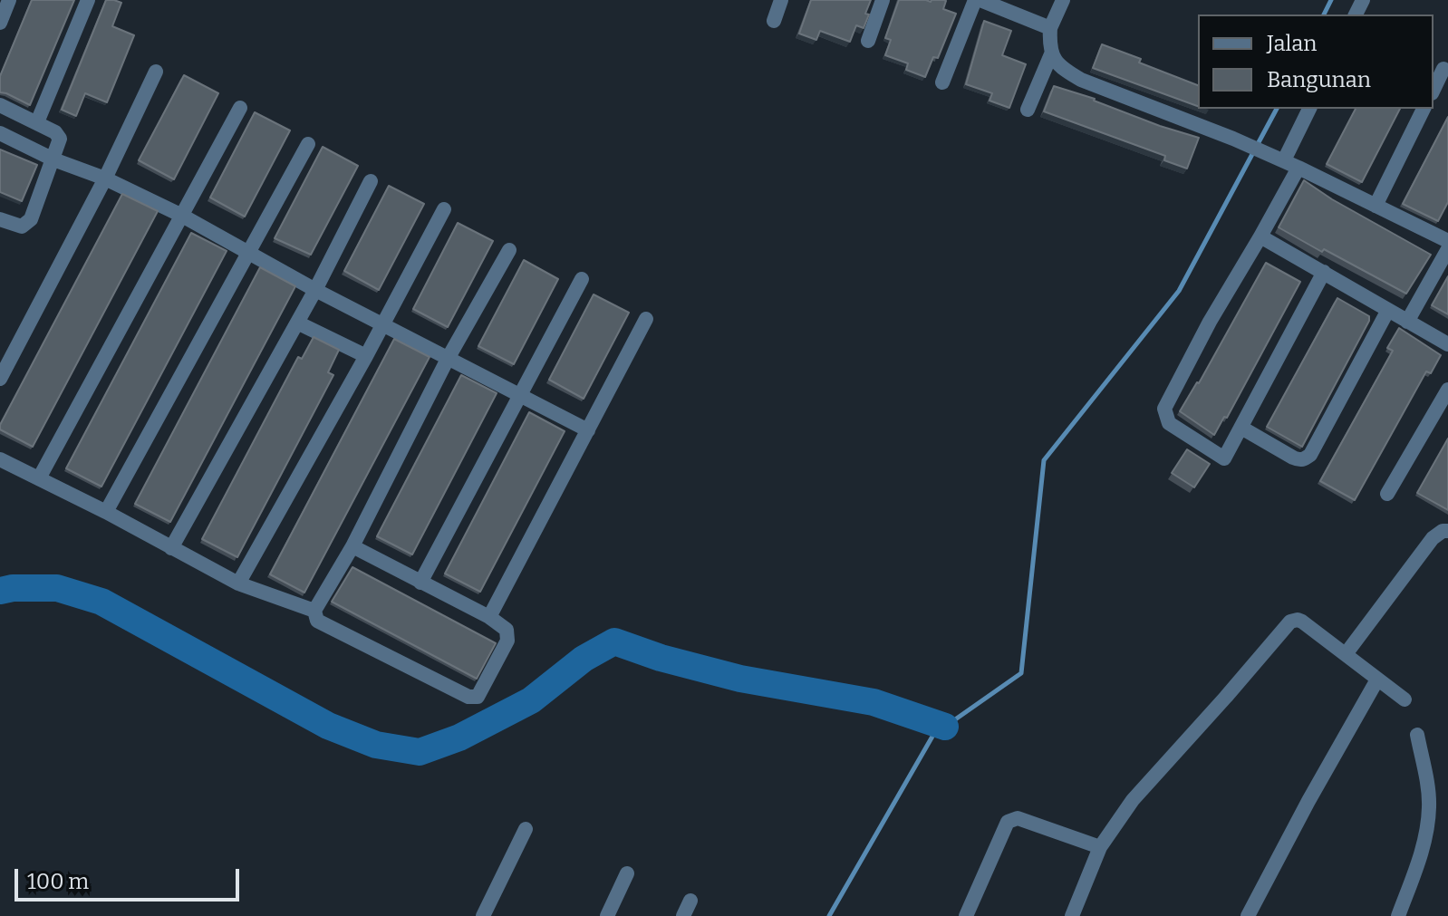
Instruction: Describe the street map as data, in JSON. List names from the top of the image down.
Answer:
{
  "legend": ["Jalan", "Bangunan"],
  "scale_bar": "100 m"
}
